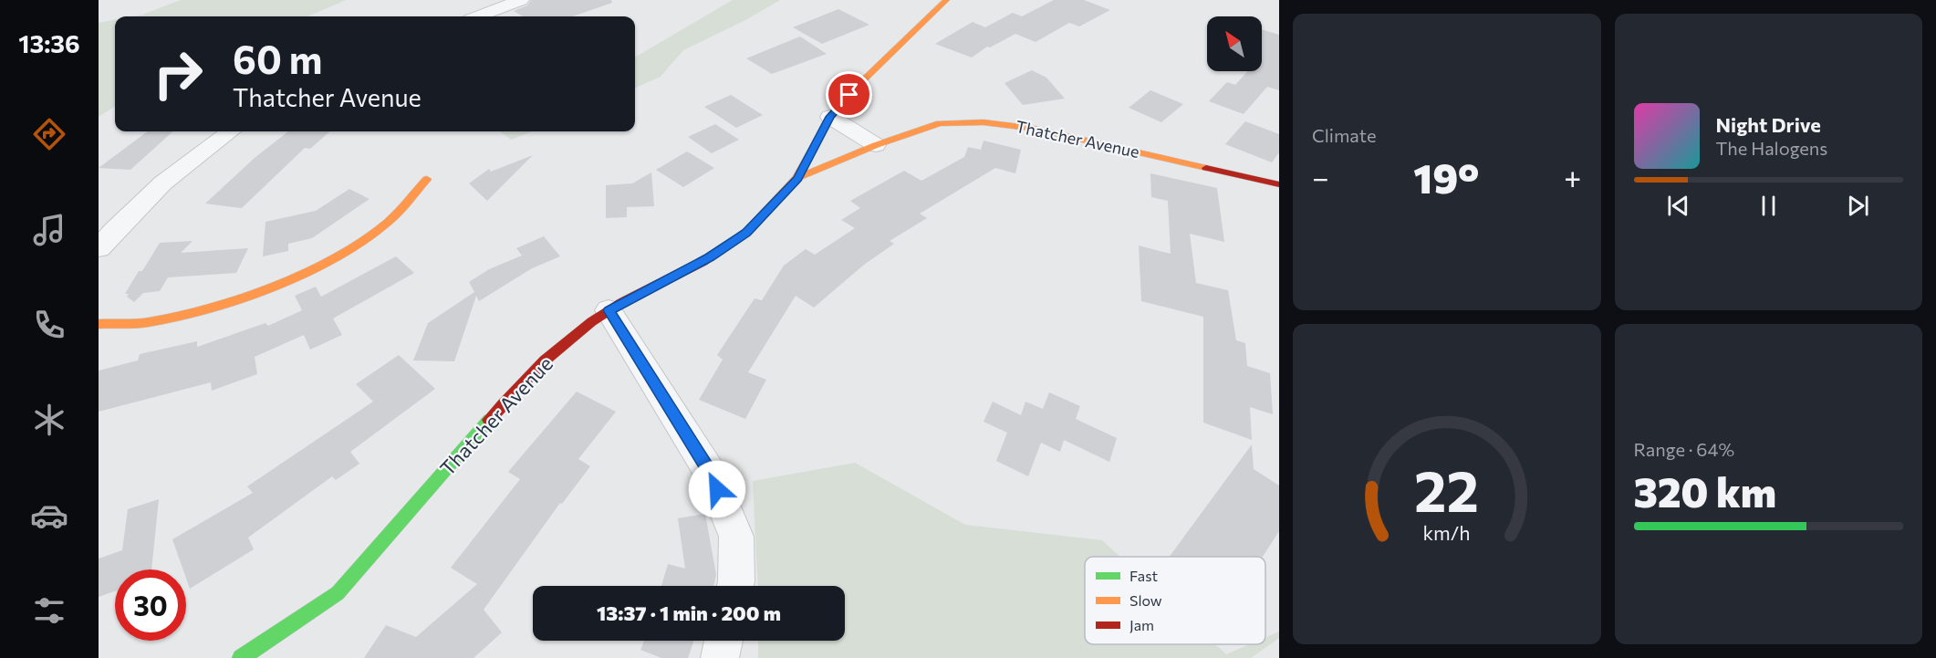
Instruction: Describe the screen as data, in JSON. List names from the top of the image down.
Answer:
{
  "streets": {
    "street": ["Thatcher Avenue"]
  },
  "legend": ["Fast", "Slow", "Jam"],
  "north": "top left",
  "page": {
    "tabs": "13:36",
    "tile": [
      "Climate",
      ["Range · 64%", "320 km"]
    ],
    "turn": ["60 m", "Thatcher Avenue"],
    "song": ["Night Drive", "The Halogens"],
    "heat": ["−", "19°", "+"],
    "limit": "30",
    "trip": "13:37 · 1 min · 200 m",
    "gauge": ["22", "km/h"]
  }
}
